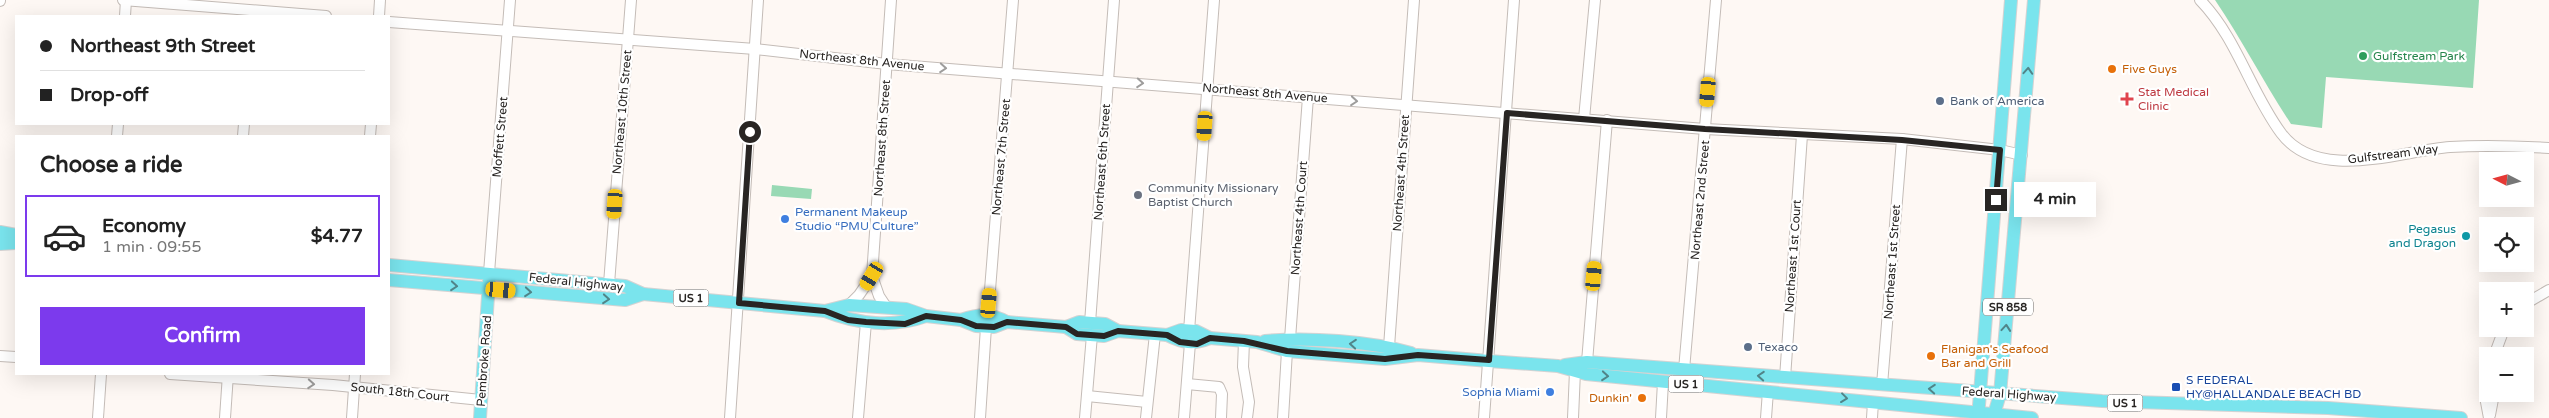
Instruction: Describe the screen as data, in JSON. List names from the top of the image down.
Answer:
{
  "streets": {
    "main road": [
      "Federal Highway",
      "US 1",
      "SR 858",
      "Pembroke Road"
    ],
    "street": [
      "Northeast 8th Avenue",
      "Northeast 10th Street",
      "Moffett Street",
      "Northeast 8th Street",
      "Gulfstream Way",
      "Northeast 7th Street",
      "Northeast 6th Street",
      "Northeast 4th Street",
      "Northeast 2nd Street",
      "Northeast 4th Court",
      "Northeast 1st Court",
      "Northeast 1st Street",
      "South 18th Court"
    ]
  },
  "crossings": [
    ["Northeast 8th Avenue", "Northeast 10th Street"],
    ["Northeast 8th Avenue", "Moffett Street"],
    ["Northeast 8th Avenue", "Northeast 8th Street"],
    ["Northeast 8th Avenue", "Northeast 7th Street"],
    ["Northeast 8th Avenue", "Northeast 6th Street"],
    ["Northeast 8th Avenue", "Northeast 4th Street"],
    ["Northeast 8th Avenue", "Northeast 2nd Street"],
    ["Northeast 8th Avenue", "Northeast 4th Court"],
    ["Northeast 8th Avenue", "Northeast 1st Court"],
    ["Northeast 8th Avenue", "Northeast 1st Street"],
    ["Northeast 8th Avenue", "SR 858"],
    ["Northeast 10th Street", "Federal Highway"],
    ["Moffett Street", "Federal Highway"],
    ["Moffett Street", "Pembroke Road"],
    ["Northeast 8th Street", "Federal Highway"],
    ["Northeast 7th Street", "Federal Highway"],
    ["Northeast 6th Street", "Federal Highway"],
    ["Northeast 4th Street", "Federal Highway"],
    ["Northeast 2nd Street", "Federal Highway"],
    ["Northeast 4th Court", "Federal Highway"],
    ["Northeast 1st Court", "Federal Highway"],
    ["Northeast 1st Street", "Federal Highway"],
    ["Federal Highway", "SR 858"],
    ["Federal Highway", "Pembroke Road"],
    ["Pembroke Road", "South 18th Court"]
  ],
  "one_way": ["South 18th Court"],
  "places": {
    "other": [
      "Gulfstream Park",
      "Five Guys",
      "Bank of America",
      "Community Missionary Baptist Church",
      "Permanent Makeup Studio “PMU Culture”",
      "Pegasus and Dragon",
      "Texaco",
      "Flanigan's Seafood Bar and Grill",
      "Sophia Miami",
      "Dunkin'"
    ],
    "health": ["Stat Medical Clinic"],
    "transit": ["S FEDERAL HY@HALLANDALE BEACH BD"]
  },
  "north": "left",
  "page": {
    "banner": ["Northeast 9th Street", "Drop-off"],
    "heading": "Choose a ride",
    "map_buttons": ["+", "−"],
    "bubble": "4 min",
    "list": [
      {
        "name": "Economy",
        "note": "1 min · 09:55",
        "value": "$4.77"
      }
    ],
    "buttons": "Confirm"
  }
}
